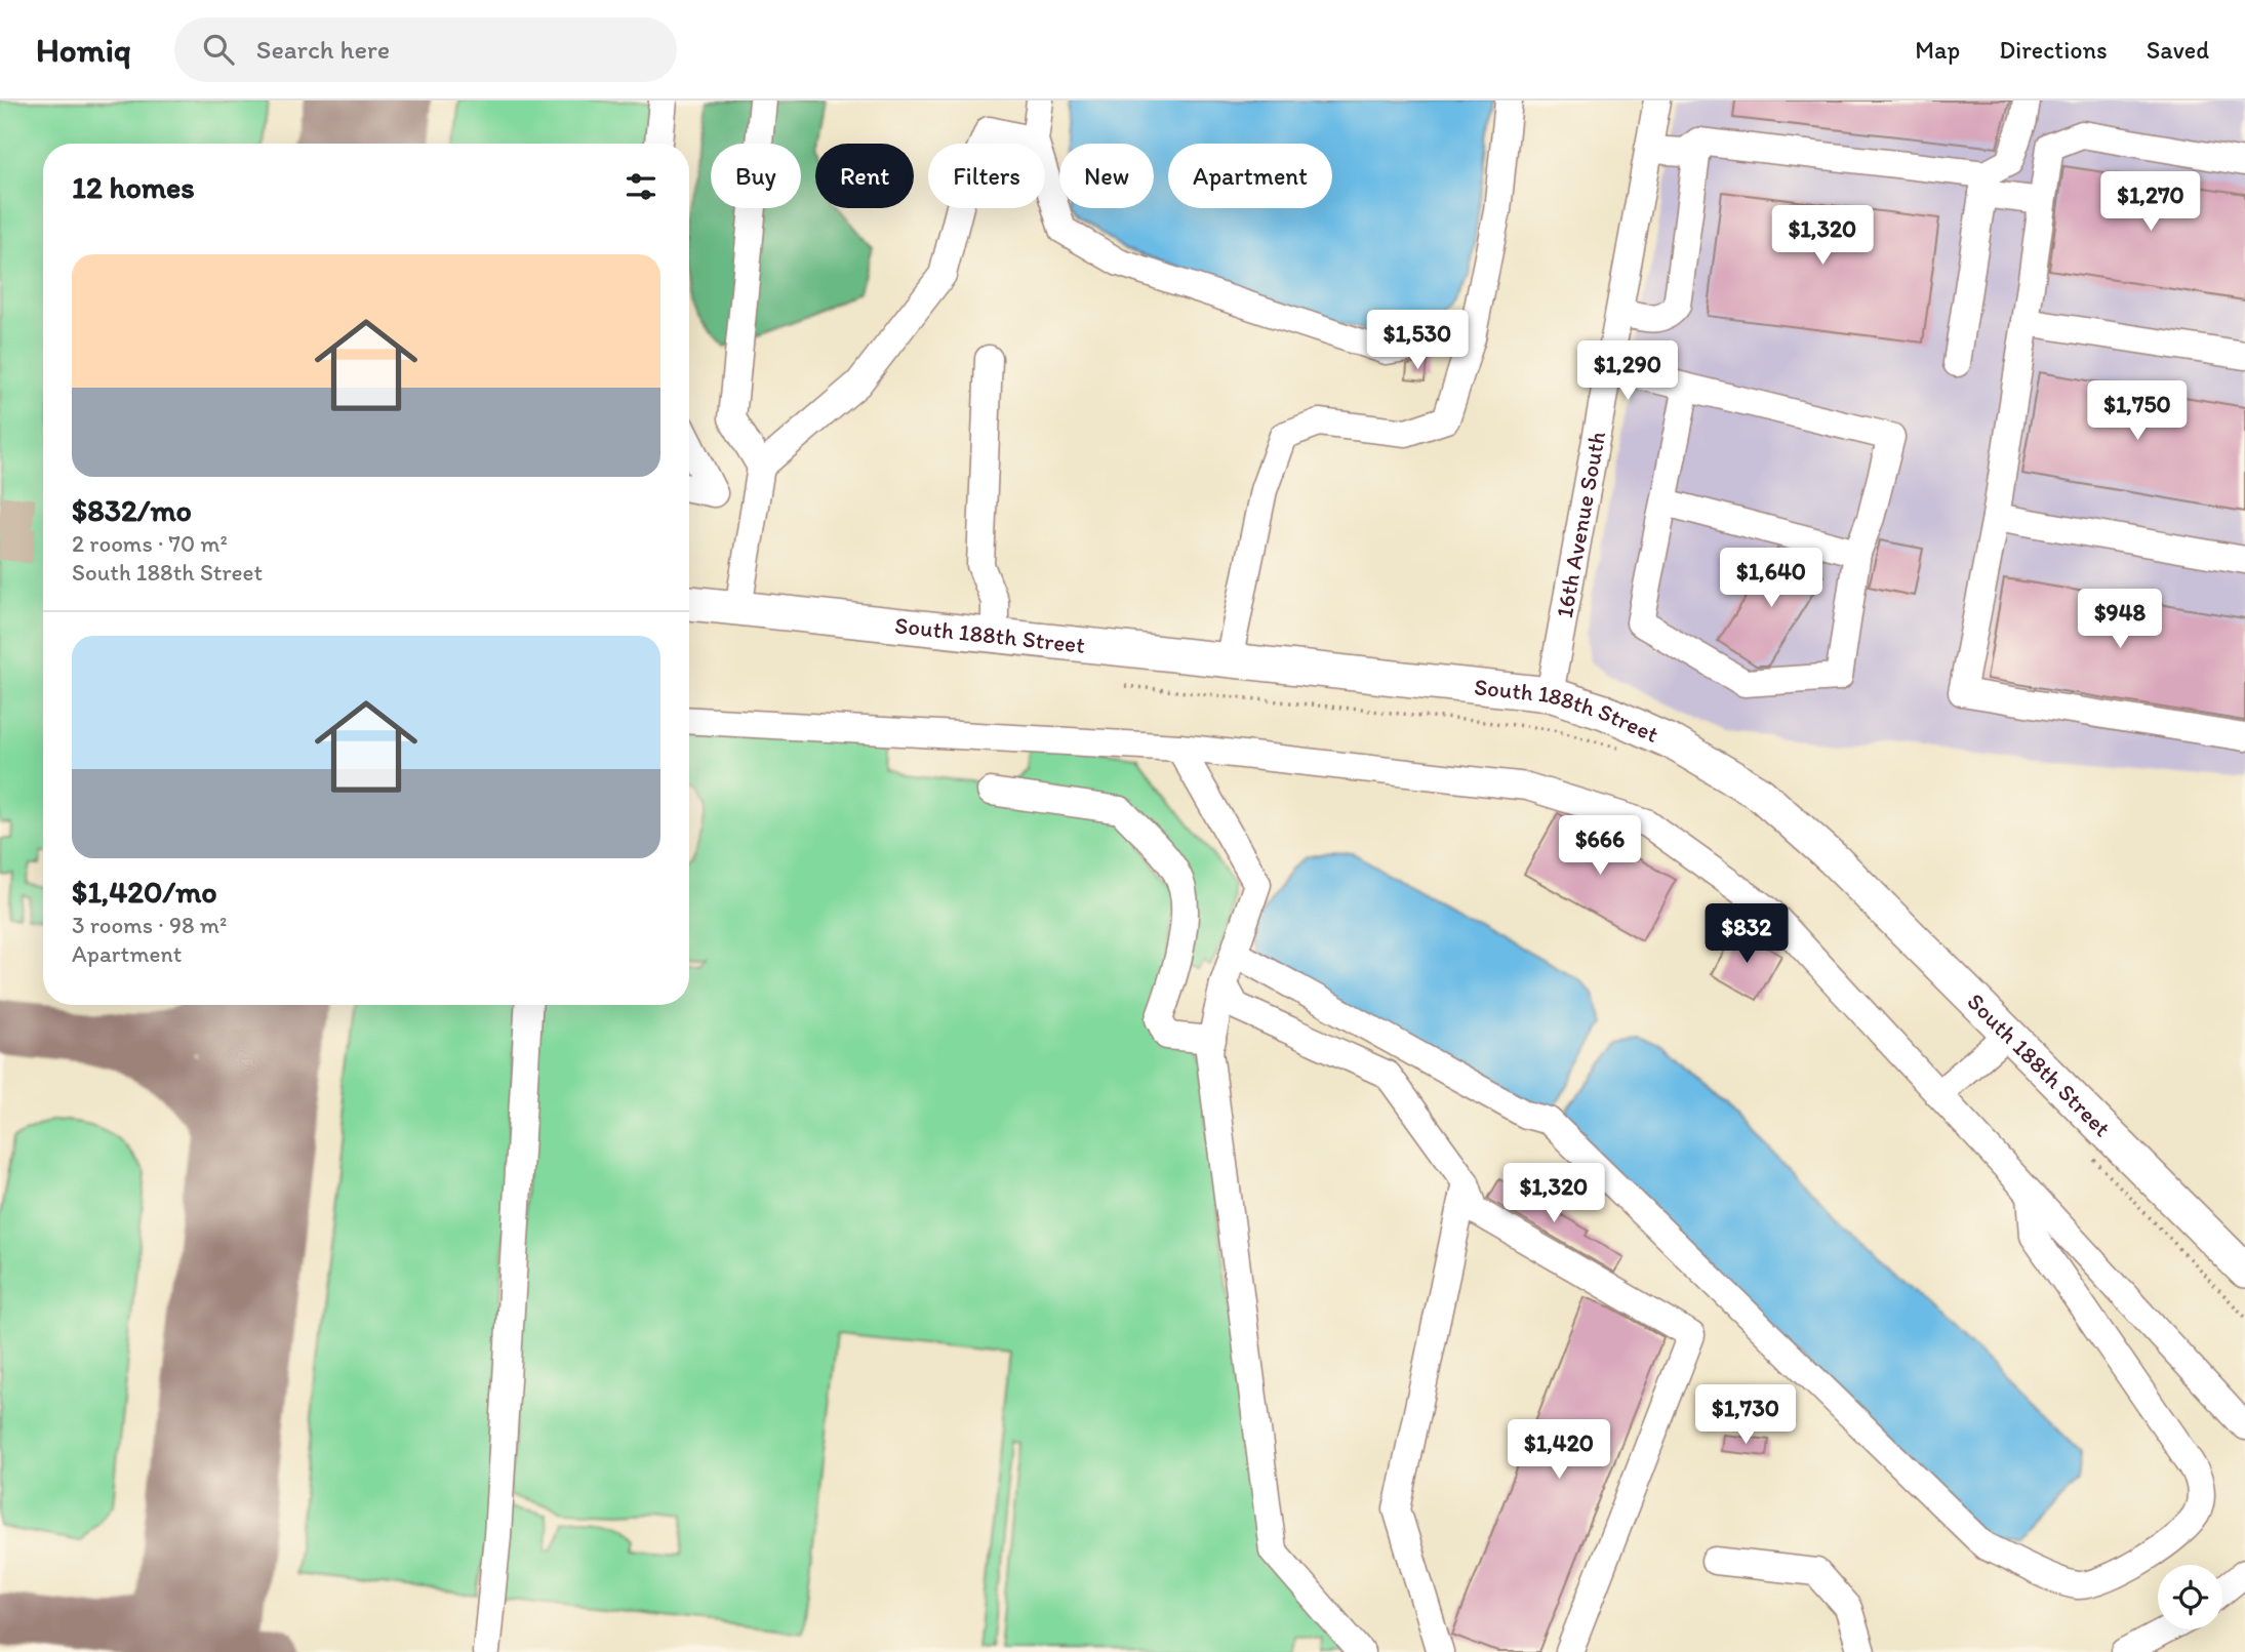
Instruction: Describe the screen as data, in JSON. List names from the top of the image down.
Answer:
{
  "streets": {
    "main road": ["South 188th Street"],
    "street": ["16th Avenue South"]
  },
  "crossings": [
    ["16th Avenue South", "South 188th Street"]
  ],
  "page": {
    "header": "Homiq",
    "search": "Search here",
    "nav": ["Map", "Directions", "Saved"],
    "chip": [
      "Buy",
      "Rent",
      "Filters",
      "New",
      "Apartment"
    ],
    "heading": "12 homes",
    "price": [
      "$1,270",
      "$1,320",
      "$1,530",
      "$1,290",
      "$1,750",
      "$1,640",
      "$948",
      "$666",
      "$832",
      "$1,320",
      "$1,730",
      "$1,420"
    ],
    "list": [
      {
        "name": "$832/mo",
        "note": "2 rooms · 70 m² · South 188th Street"
      },
      {
        "name": "$1,420/mo",
        "note": "3 rooms · 98 m² · Apartment"
      }
    ]
  }
}
